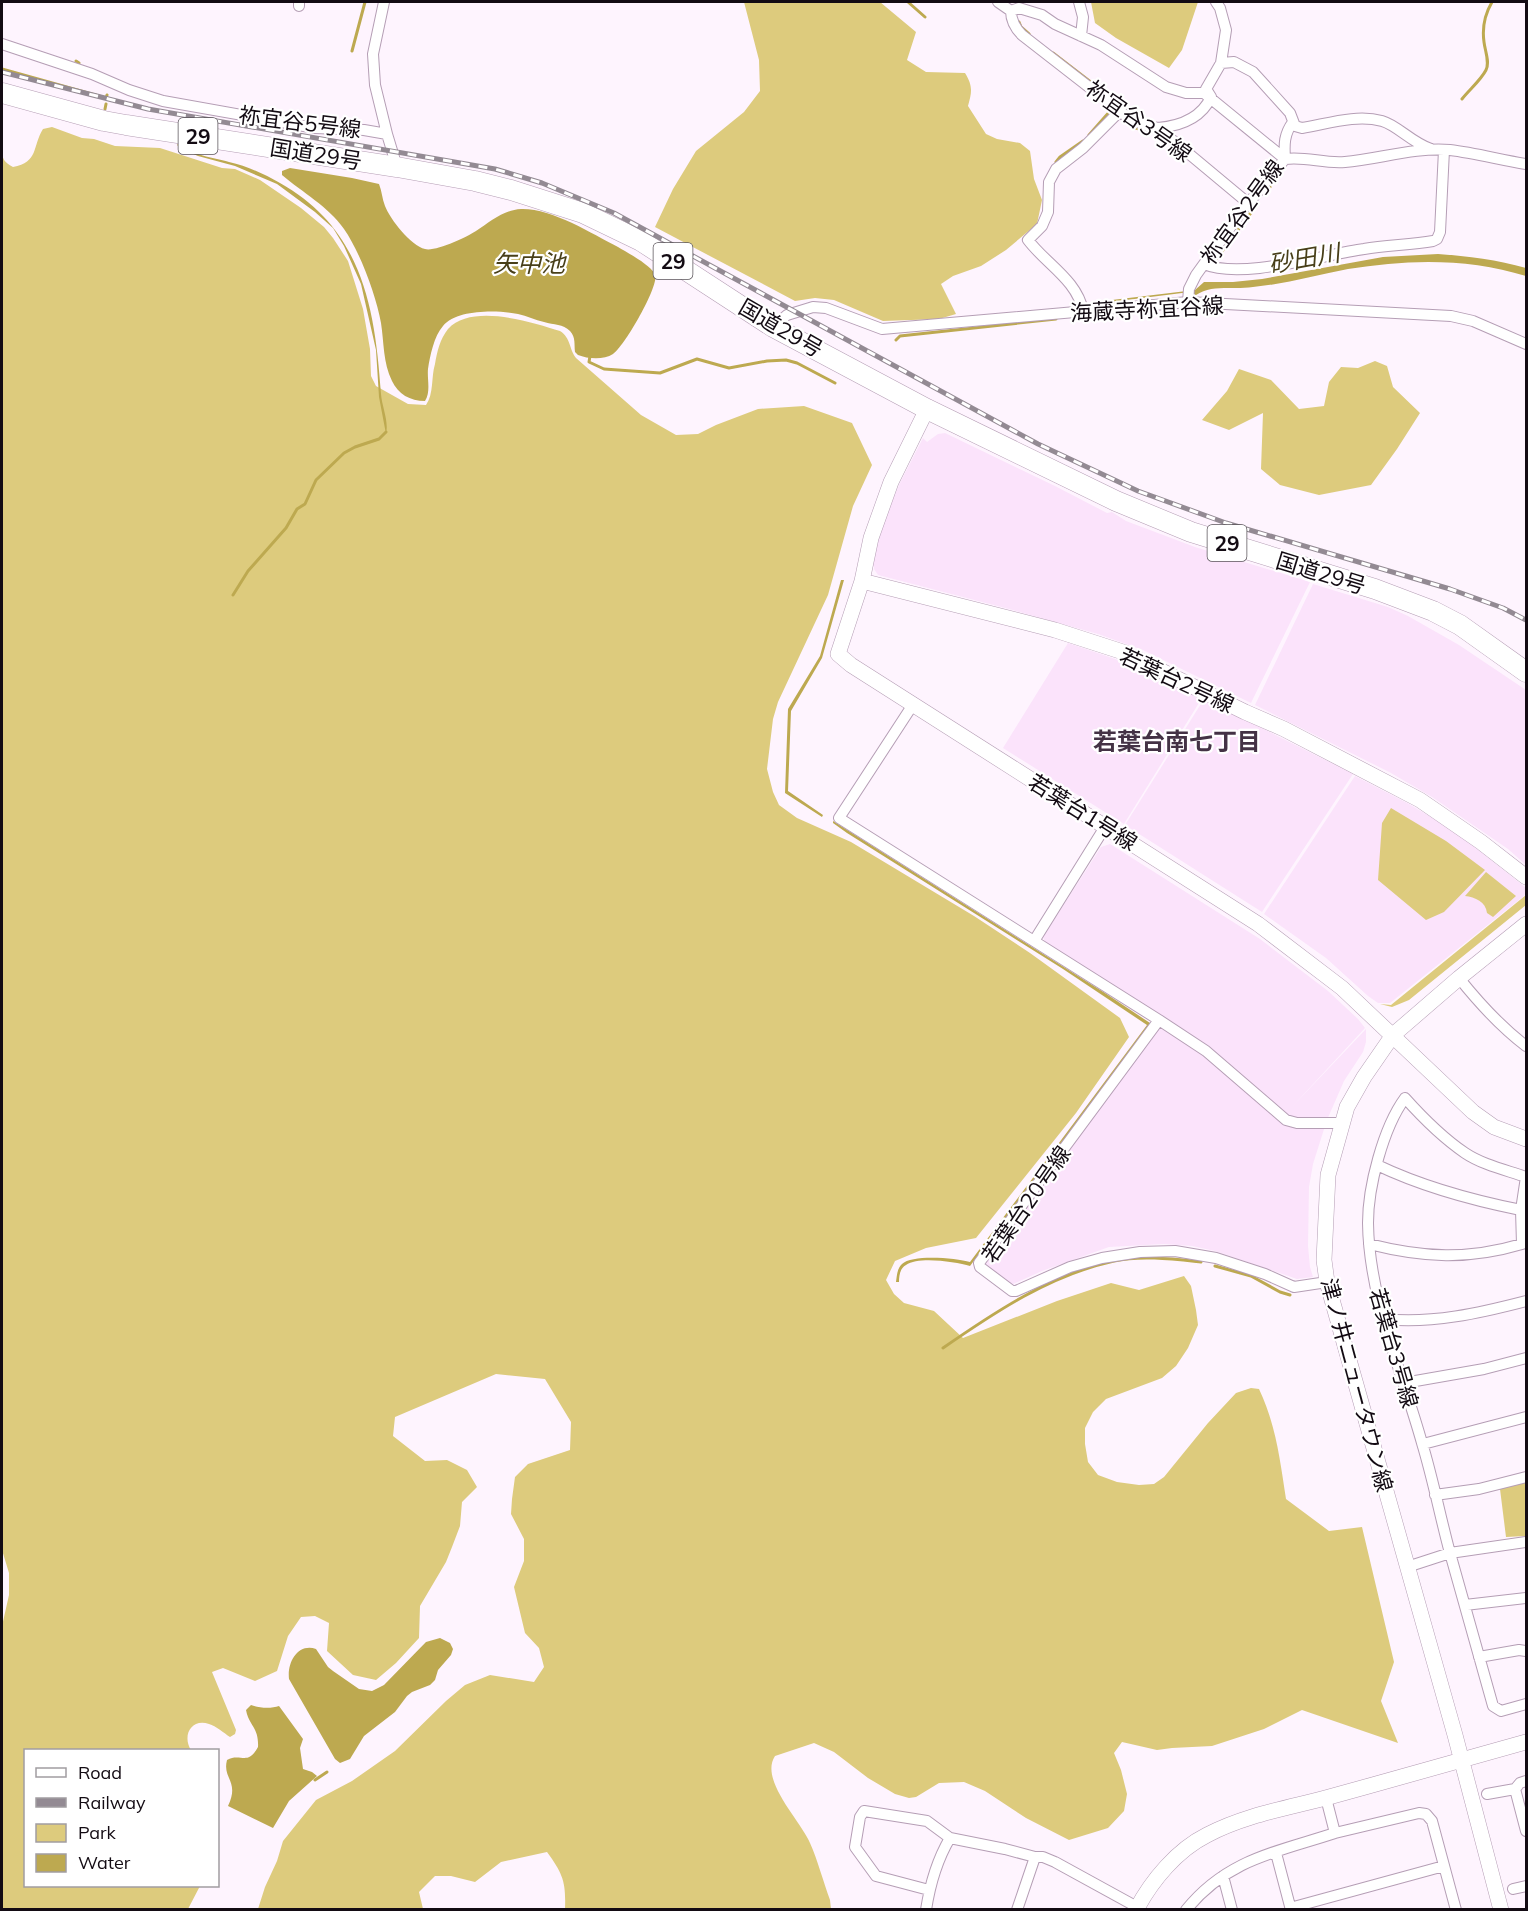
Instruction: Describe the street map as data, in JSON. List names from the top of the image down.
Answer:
{
  "streets": {
    "highway": ["29", "国道29号"],
    "street": [
      "祢宜谷3号線",
      "祢宜谷5号線",
      "祢宜谷2号線",
      "海蔵寺祢宜谷線",
      "若葉台2号線",
      "若葉台1号線",
      "若葉台20号線",
      "若葉台3号線",
      "津ノ井ニュータウン線"
    ]
  },
  "crossings": [
    ["祢宜谷3号線", "祢宜谷2号線"],
    ["祢宜谷5号線", "国道29号"],
    ["国道29号", "海蔵寺祢宜谷線"],
    ["国道29号", "若葉台1号線"],
    ["祢宜谷2号線", "海蔵寺祢宜谷線"],
    ["若葉台2号線", "若葉台1号線"],
    ["若葉台1号線", "津ノ井ニュータウン線"],
    ["若葉台20号線", "津ノ井ニュータウン線"]
  ],
  "districts": ["若葉台南七丁目"],
  "water": ["砂田川", "矢中池"],
  "legend": [
    "Road",
    "Railway",
    "Park",
    "Water"
  ]
}
